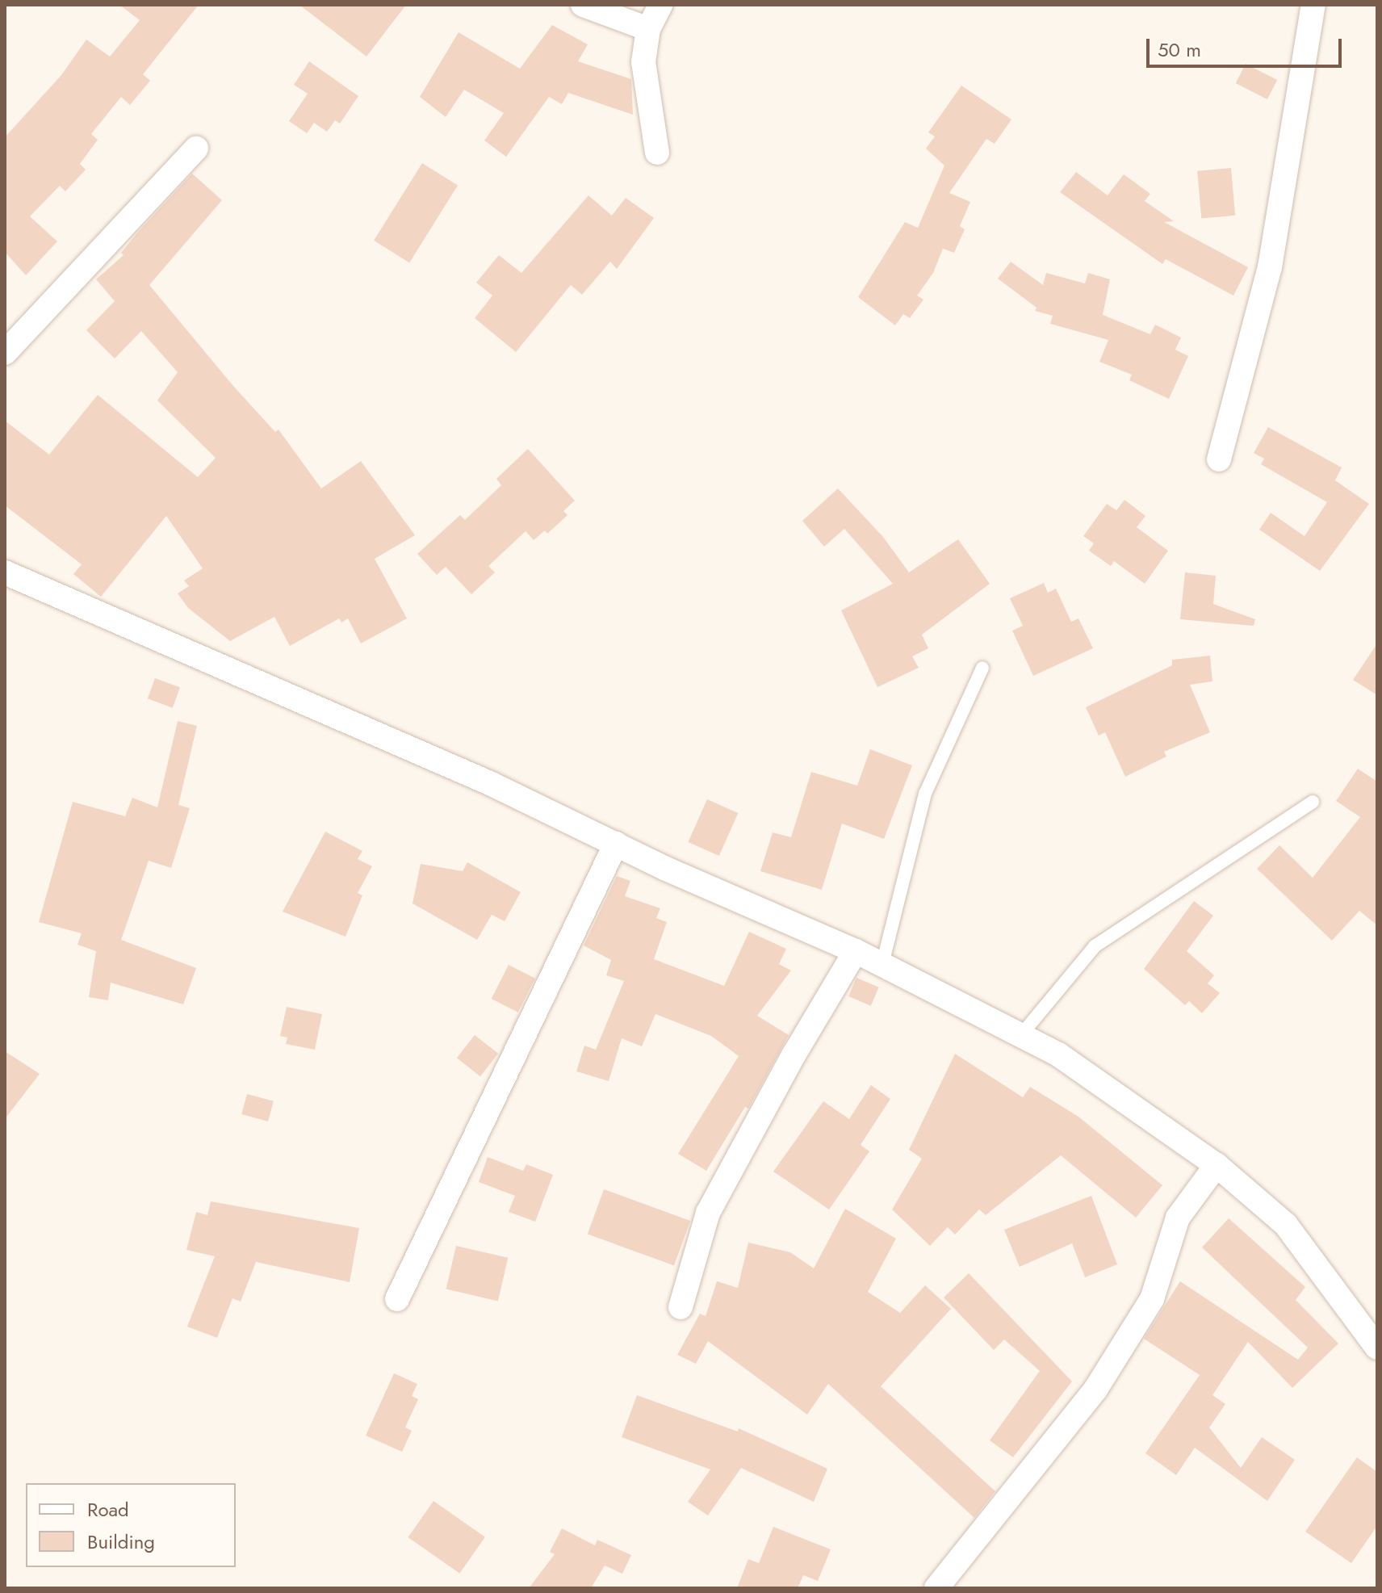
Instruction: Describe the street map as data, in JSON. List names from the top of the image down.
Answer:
{
  "legend": ["Road", "Building"],
  "scale_bar": "50 m"
}
